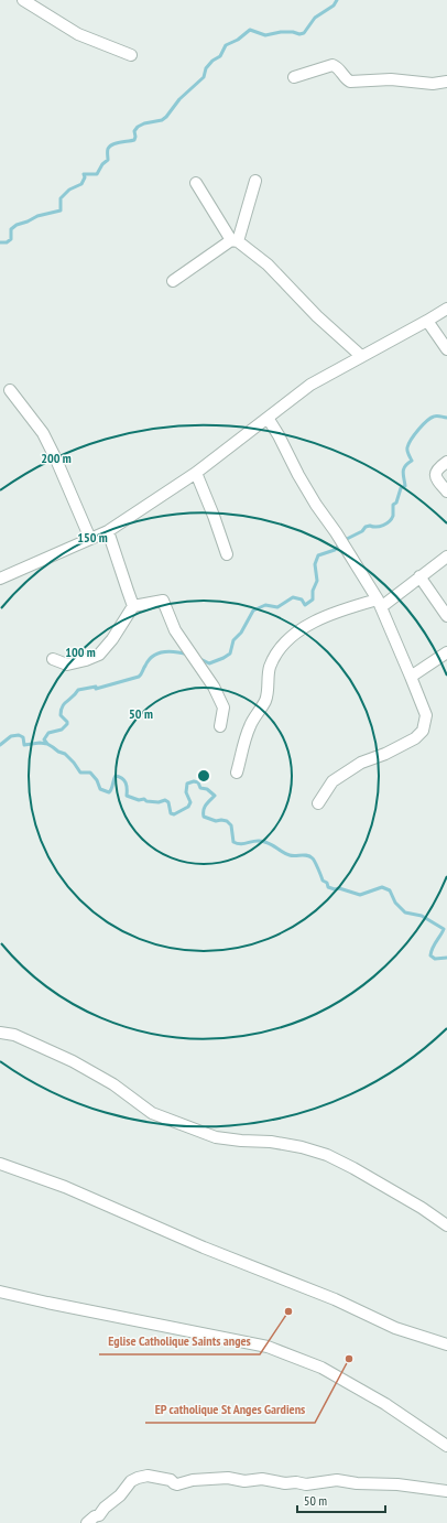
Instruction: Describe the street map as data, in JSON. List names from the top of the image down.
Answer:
{
  "places": ["Eglise Catholique Saints anges", "EP catholique St Anges Gardiens"],
  "scale_bar": "50 m",
  "rings": [
    "200 m",
    "150 m",
    "100 m",
    "50 m"
  ]
}
